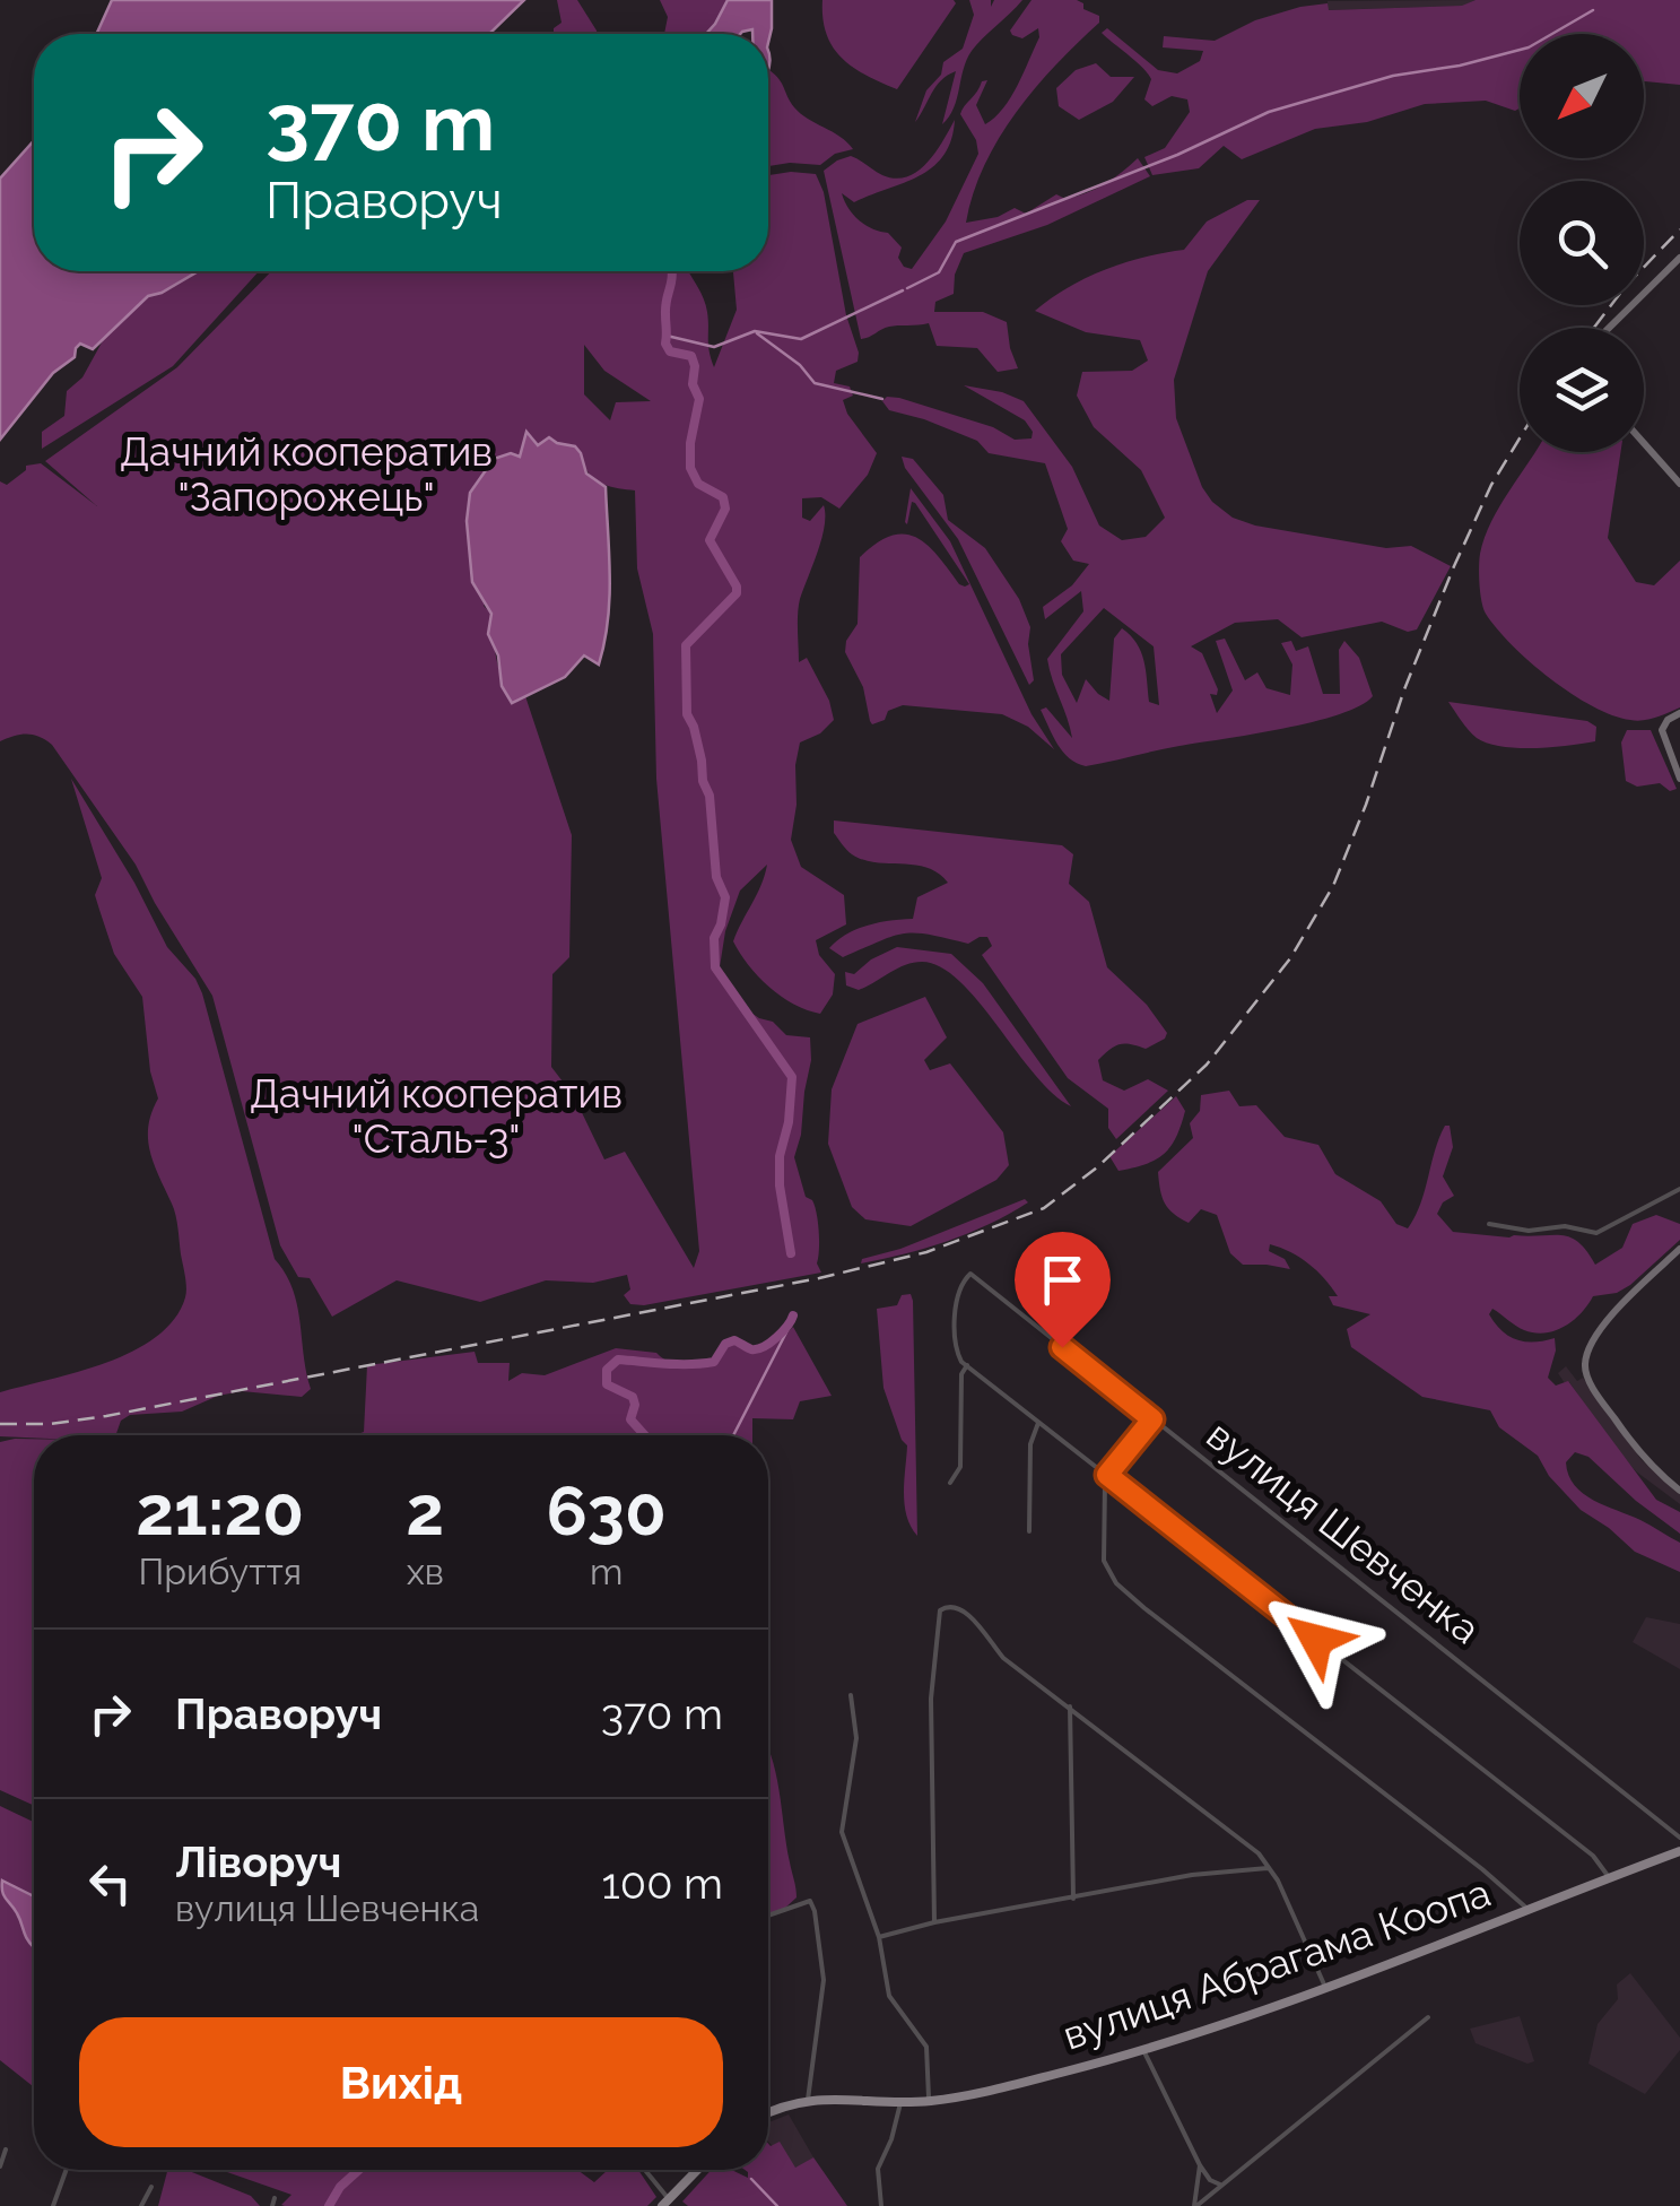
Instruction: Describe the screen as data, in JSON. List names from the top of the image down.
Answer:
{
  "streets": {
    "main road": ["вулиця Абрагама Коопа"],
    "street": ["вулиця Шевченка"]
  },
  "parks": ["Дачний кооператив \"Запорожець\"", "Дачний кооператив \"Сталь-3\""],
  "north": "bottom left",
  "page": {
    "turn": ["370 m", "Праворуч"],
    "eta": [
      "21:20",
      "Прибуття",
      "2",
      "хв",
      "630",
      "m"
    ],
    "list": [
      {
        "name": "Праворуч",
        "value": "370 m"
      },
      {
        "name": "Ліворуч",
        "note": "вулиця Шевченка",
        "value": "100 m"
      }
    ],
    "buttons": "Вихід"
  }
}
